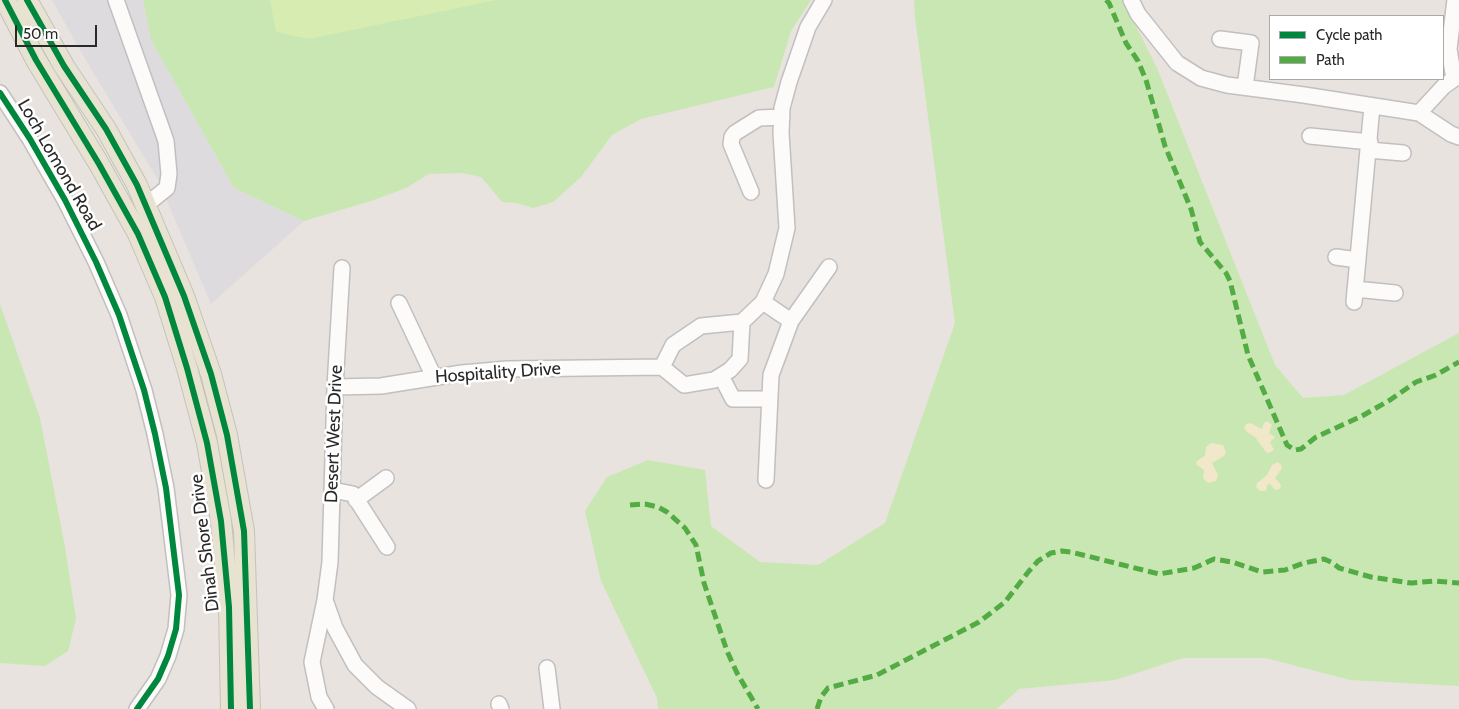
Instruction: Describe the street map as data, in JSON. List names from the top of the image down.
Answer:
{
  "streets": {
    "main road": ["Dinah Shore Drive"],
    "street": ["Loch Lomond Road", "Hospitality Drive", "Desert West Drive"]
  },
  "crossings": [
    ["Hospitality Drive", "Desert West Drive"]
  ],
  "legend": ["Cycle path", "Path"],
  "scale_bar": "50 m"
}
